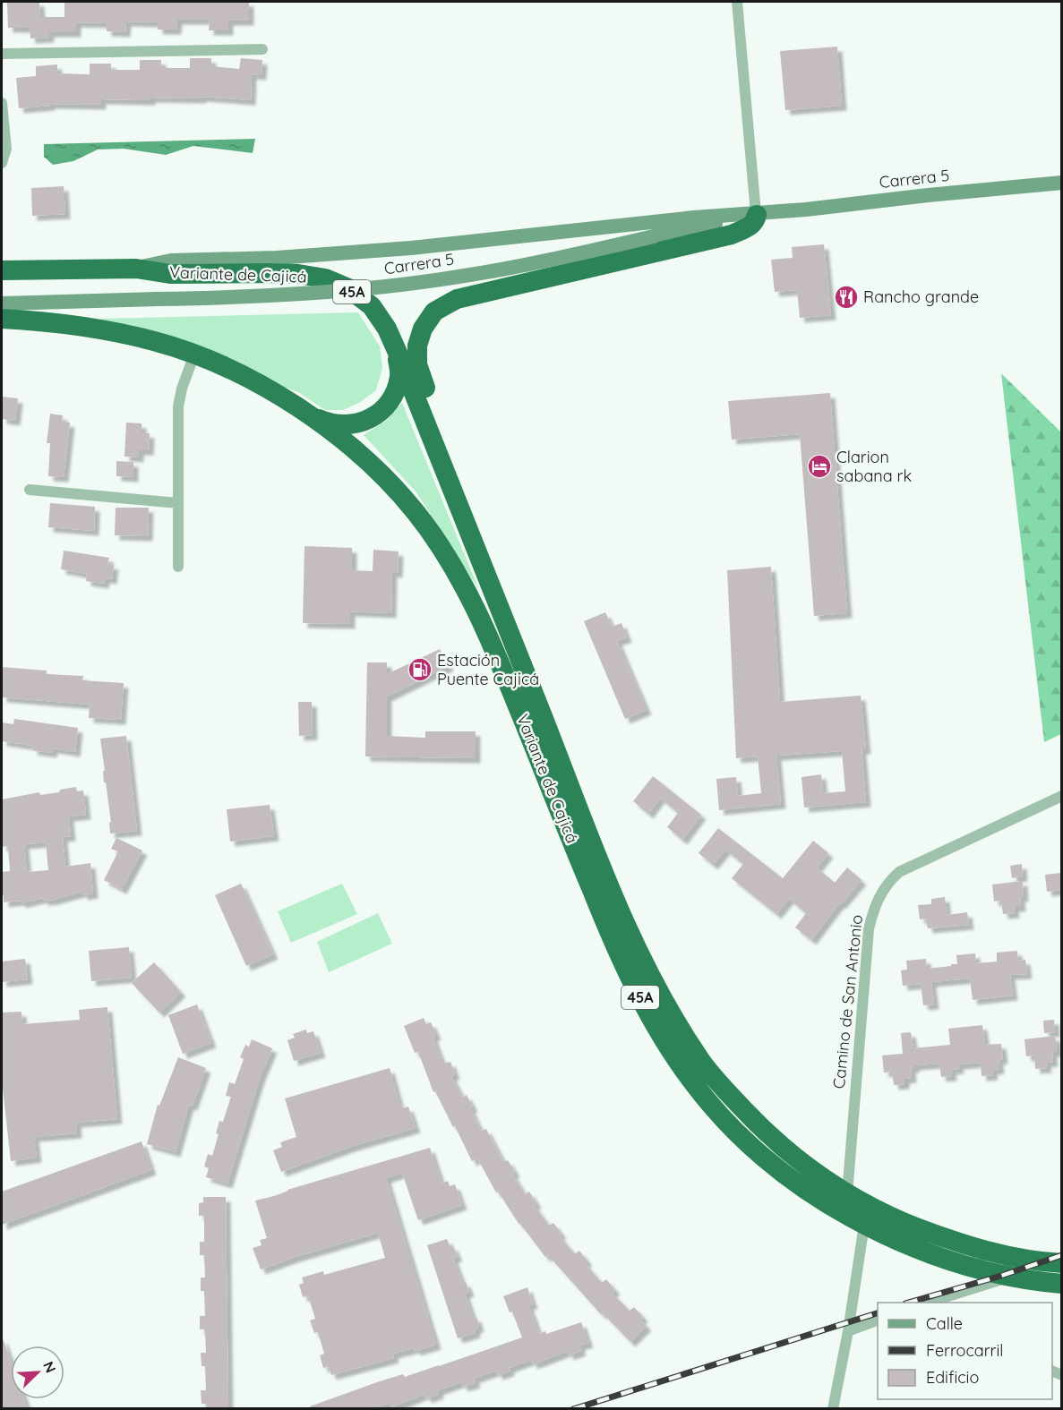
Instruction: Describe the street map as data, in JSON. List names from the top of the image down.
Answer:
{
  "streets": {
    "highway": ["Variante de Cajicá", "45A"],
    "main road": ["Carrera 5"],
    "street": ["Camino de San Antonio"]
  },
  "crossings": [
    ["Carrera 5", "Variante de Cajicá"],
    ["Carrera 5", "45A"],
    ["Variante de Cajicá", "45A"],
    ["Variante de Cajicá", "Camino de San Antonio"]
  ],
  "places": {
    "restaurant": ["Rancho grande"],
    "hotel": ["Clarion sabana rk"],
    "fuel station": ["Estación Puente Cajicá"]
  },
  "legend": ["Calle", "Ferrocarril", "Edificio"],
  "north": "top right"
}
